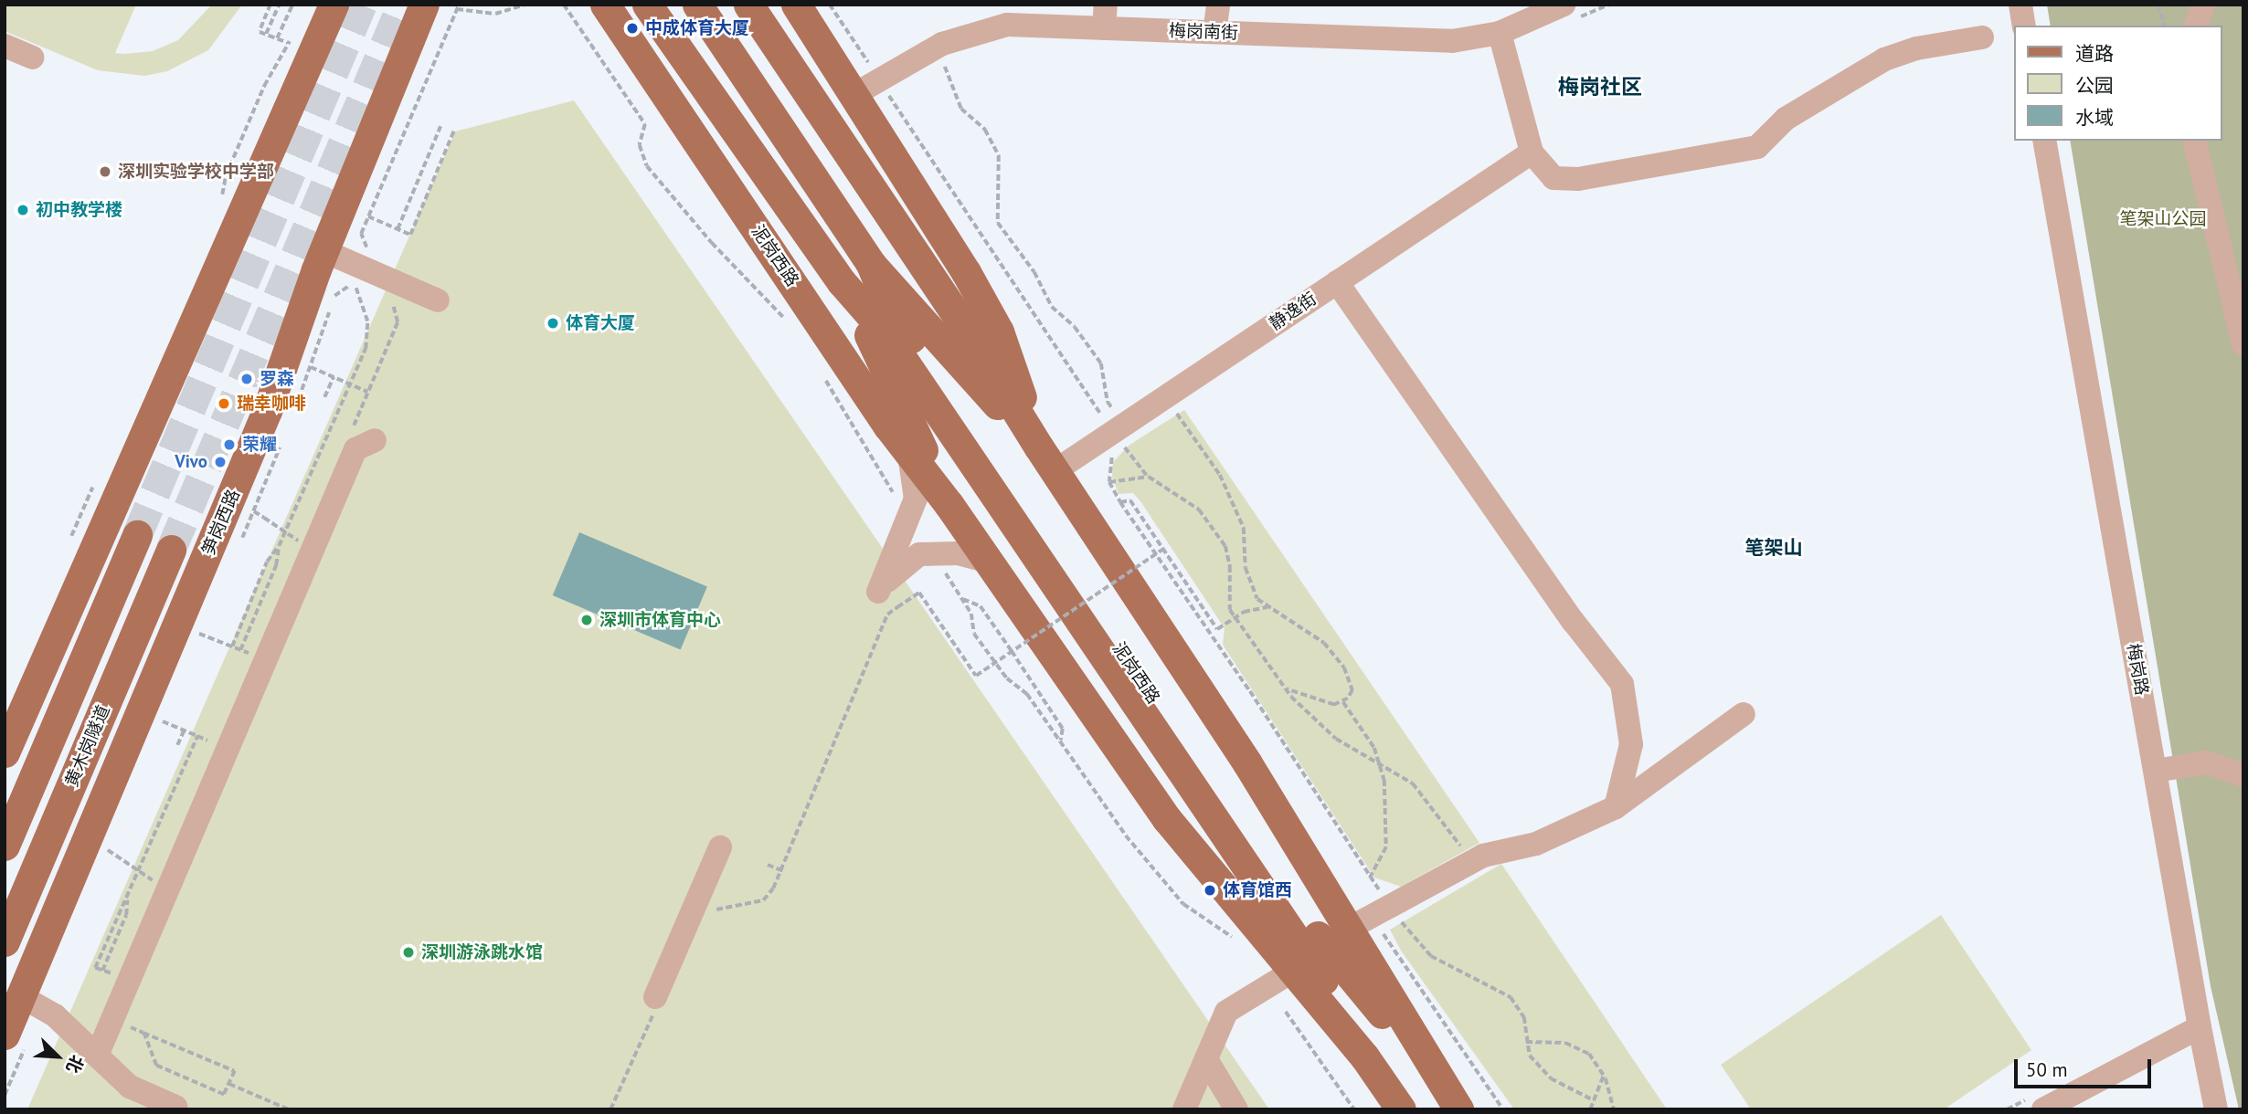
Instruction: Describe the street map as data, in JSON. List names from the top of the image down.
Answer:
{
  "streets": {
    "main road": ["泥岗西路", "笋岗西路", "黄木岗隧道"],
    "street": ["梅岗南街", "静逸街", "梅岗路"]
  },
  "crossings": [
    ["泥岗西路", "静逸街"]
  ],
  "districts": ["梅岗社区", "笔架山"],
  "parks": ["笔架山公园"],
  "places": [
    "中成体育大厦",
    "深圳实验学校中学部",
    "初中教学楼",
    "体育大厦",
    "罗森",
    "瑞幸咖啡",
    "荣耀",
    "Vivo",
    "深圳市体育中心",
    "体育馆西",
    "深圳游泳跳水馆"
  ],
  "legend": ["道路", "公园", "水域"],
  "scale_bar": "50 m",
  "north": "bottom right"
}
